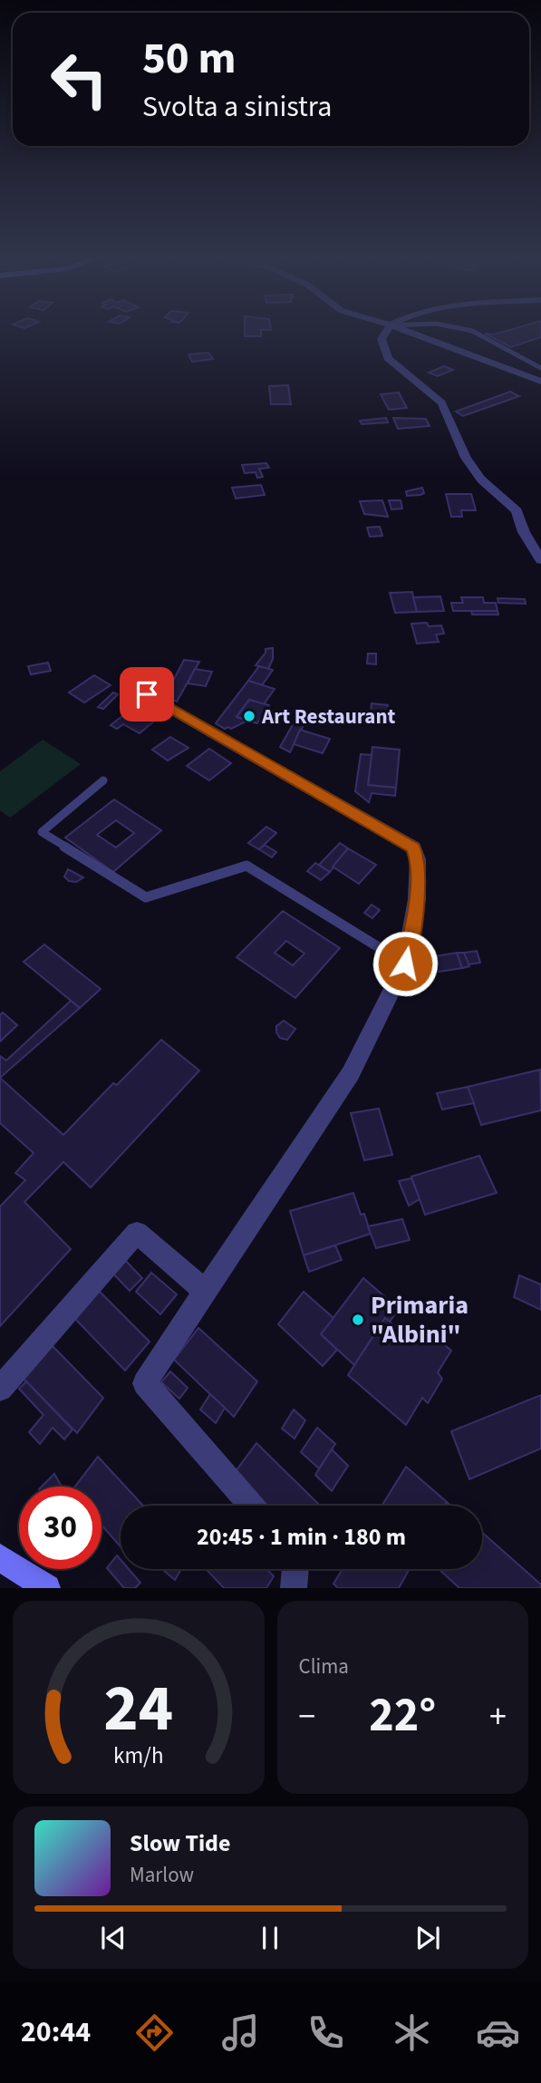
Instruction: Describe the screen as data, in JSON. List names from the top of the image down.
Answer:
{
  "places": ["Art Restaurant", "Primaria \"Albini\""],
  "page": {
    "turn": ["50 m", "Svolta a sinistra"],
    "limit": "30",
    "trip": "20:45 · 1 min · 180 m",
    "tile": "Clima",
    "heat": ["−", "22°", "+"],
    "song": ["Slow Tide", "Marlow"],
    "tabs": "20:44",
    "gauge": ["24", "km/h"]
  }
}
